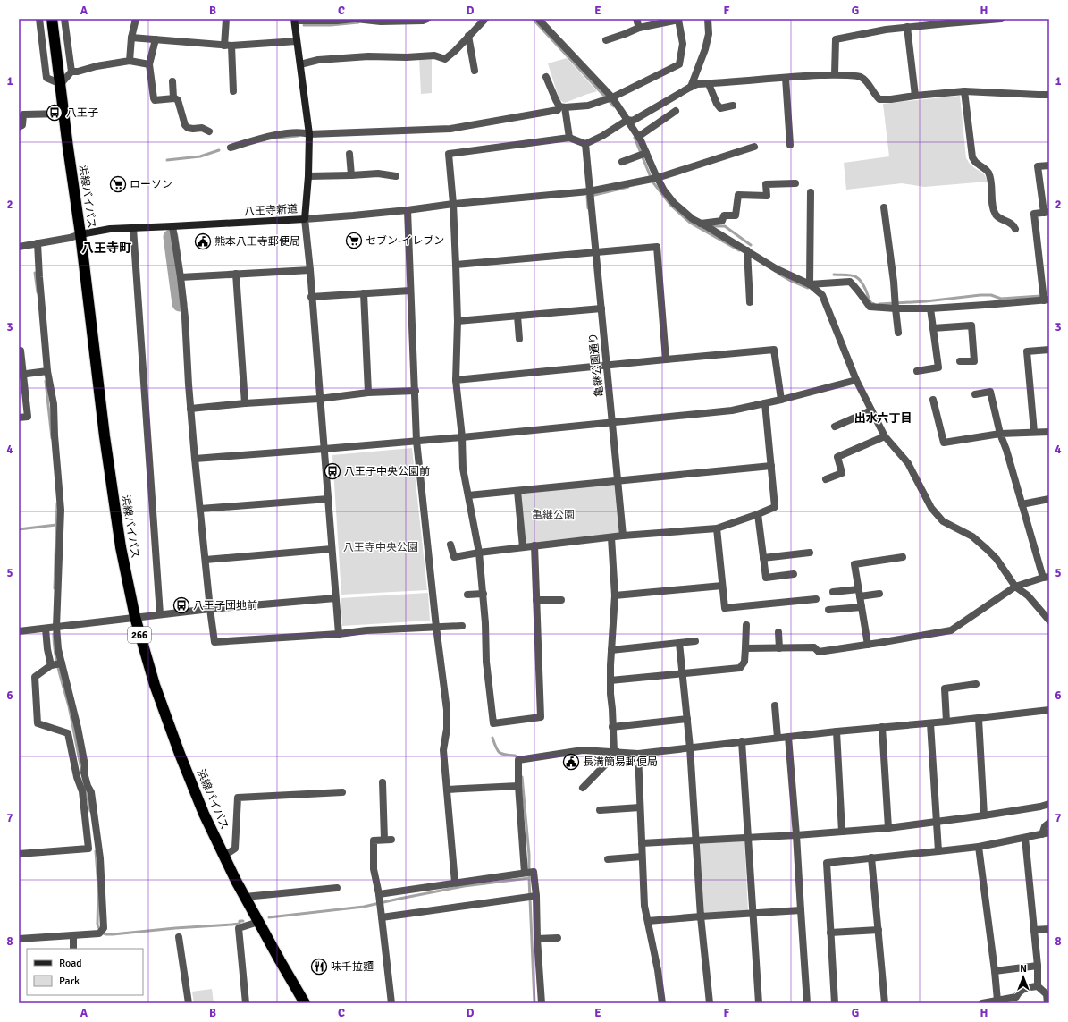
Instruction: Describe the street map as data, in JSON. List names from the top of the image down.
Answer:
{
  "streets": {
    "highway": ["浜線バイパス", "266"],
    "street": ["八王寺新道", "亀継公園通り"]
  },
  "crossings": [
    ["浜線バイパス", "八王寺新道"]
  ],
  "districts": ["八王寺町", "出水六丁目"],
  "parks": ["亀継公園", "八王寺中央公園"],
  "places": {
    "bus stop": ["八王子", "八王子中央公園前", "八王子団地前"],
    "supermarket": ["ローソン", "セブン-イレブン"],
    "public building": ["熊本八王寺郵便局", "長溝簡易郵便局"],
    "restaurant": ["味千拉麵"]
  },
  "legend": ["Road", "Park"],
  "north": "top",
  "grid": {
    "columns": [
      "A",
      "B",
      "C",
      "D",
      "E",
      "F",
      "G",
      "H"
    ],
    "rows": [
      "1",
      "2",
      "3",
      "4",
      "5",
      "6",
      "7",
      "8"
    ]
  }
}
